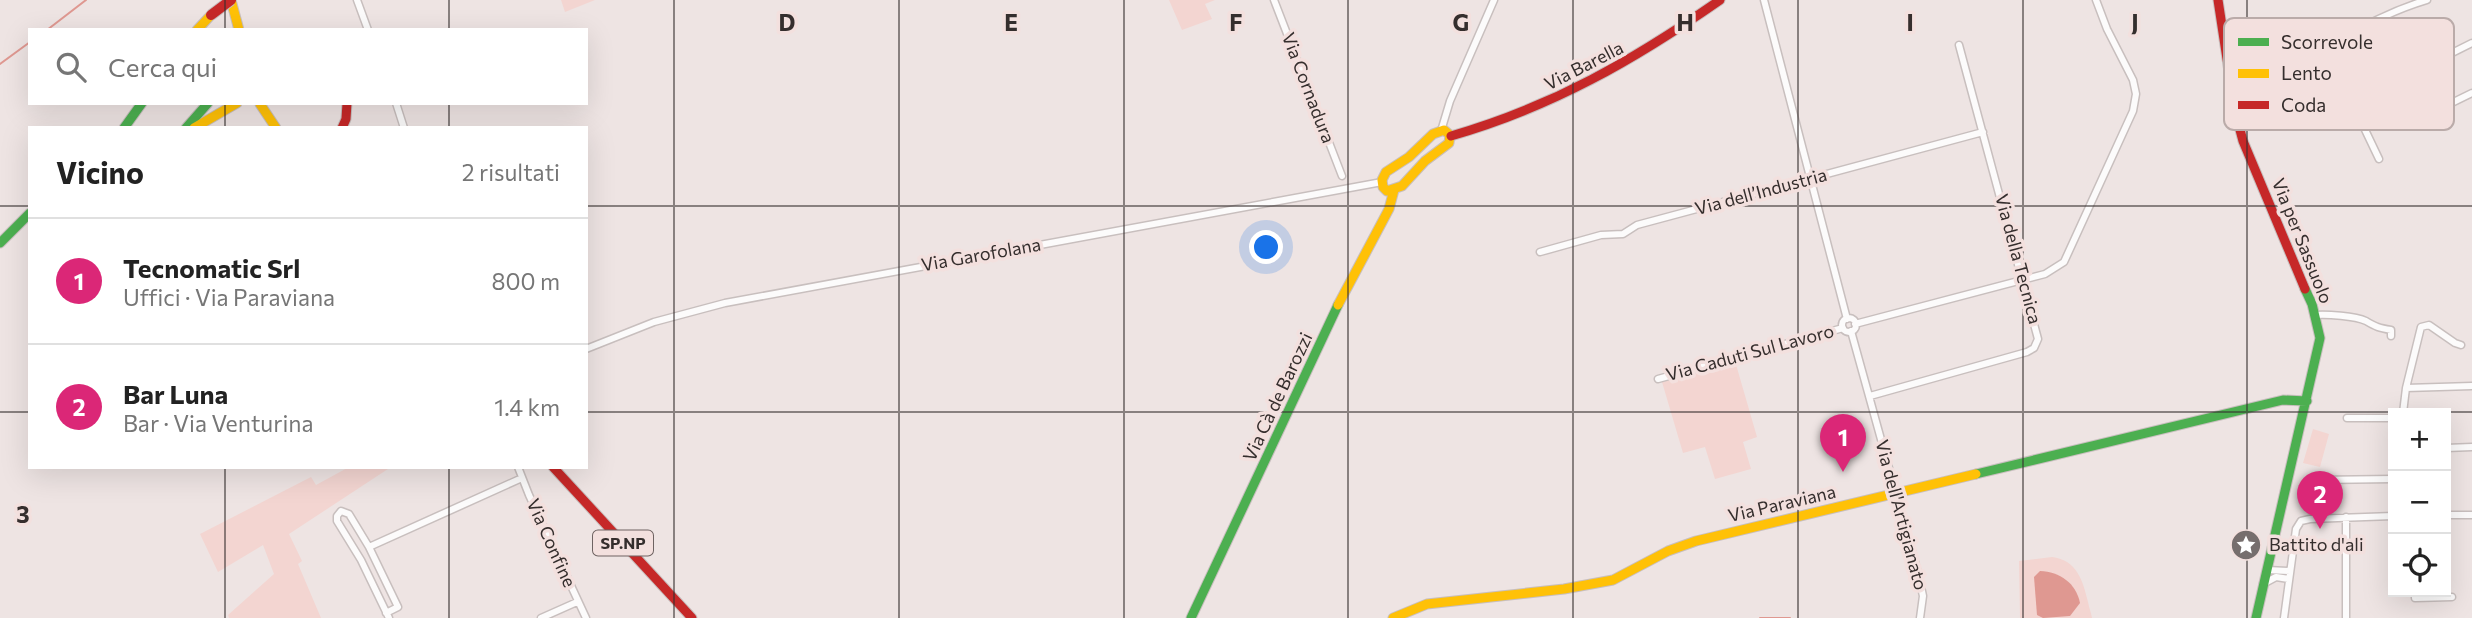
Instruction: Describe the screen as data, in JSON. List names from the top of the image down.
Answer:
{
  "streets": {
    "street": [
      "Via Barella",
      "Via Cornadura",
      "Via dell’Industria",
      "Via per Sassuolo",
      "Via Garofolana",
      "Via della Tecnica",
      "Via Caduti Sul Lavoro",
      "Via Cà de Barozzi",
      "Via Paraviana",
      "Via dell'Artigianato",
      "Via Confine",
      "SP.NP"
    ]
  },
  "crossings": [
    ["Via dell’Industria", "Via della Tecnica"],
    ["Via per Sassuolo", "Via Paraviana"],
    ["Via della Tecnica", "Via Caduti Sul Lavoro"],
    ["Via della Tecnica", "Via dell'Artigianato"],
    ["Via Caduti Sul Lavoro", "Via dell'Artigianato"],
    ["Via Paraviana", "Via dell'Artigianato"]
  ],
  "places": {
    "place": ["Battito d'ali"]
  },
  "legend": ["Scorrevole", "Lento", "Coda"],
  "page": {
    "search": "Cerca qui",
    "heading": ["Vicino", "2 risultati"],
    "list": [
      {
        "mark": "1",
        "name": "Tecnomatic Srl",
        "note": "Uffici · Via Paraviana",
        "value": "800 m"
      },
      {
        "mark": "2",
        "name": "Bar Luna",
        "note": "Bar · Via Venturina",
        "value": "1.4 km"
      }
    ],
    "map_buttons": ["+", "−"],
    "pins": ["1", "2"]
  },
  "grid": {
    "columns": [
      "D",
      "E",
      "F",
      "G",
      "H",
      "I",
      "J"
    ],
    "rows": ["3"]
  }
}
